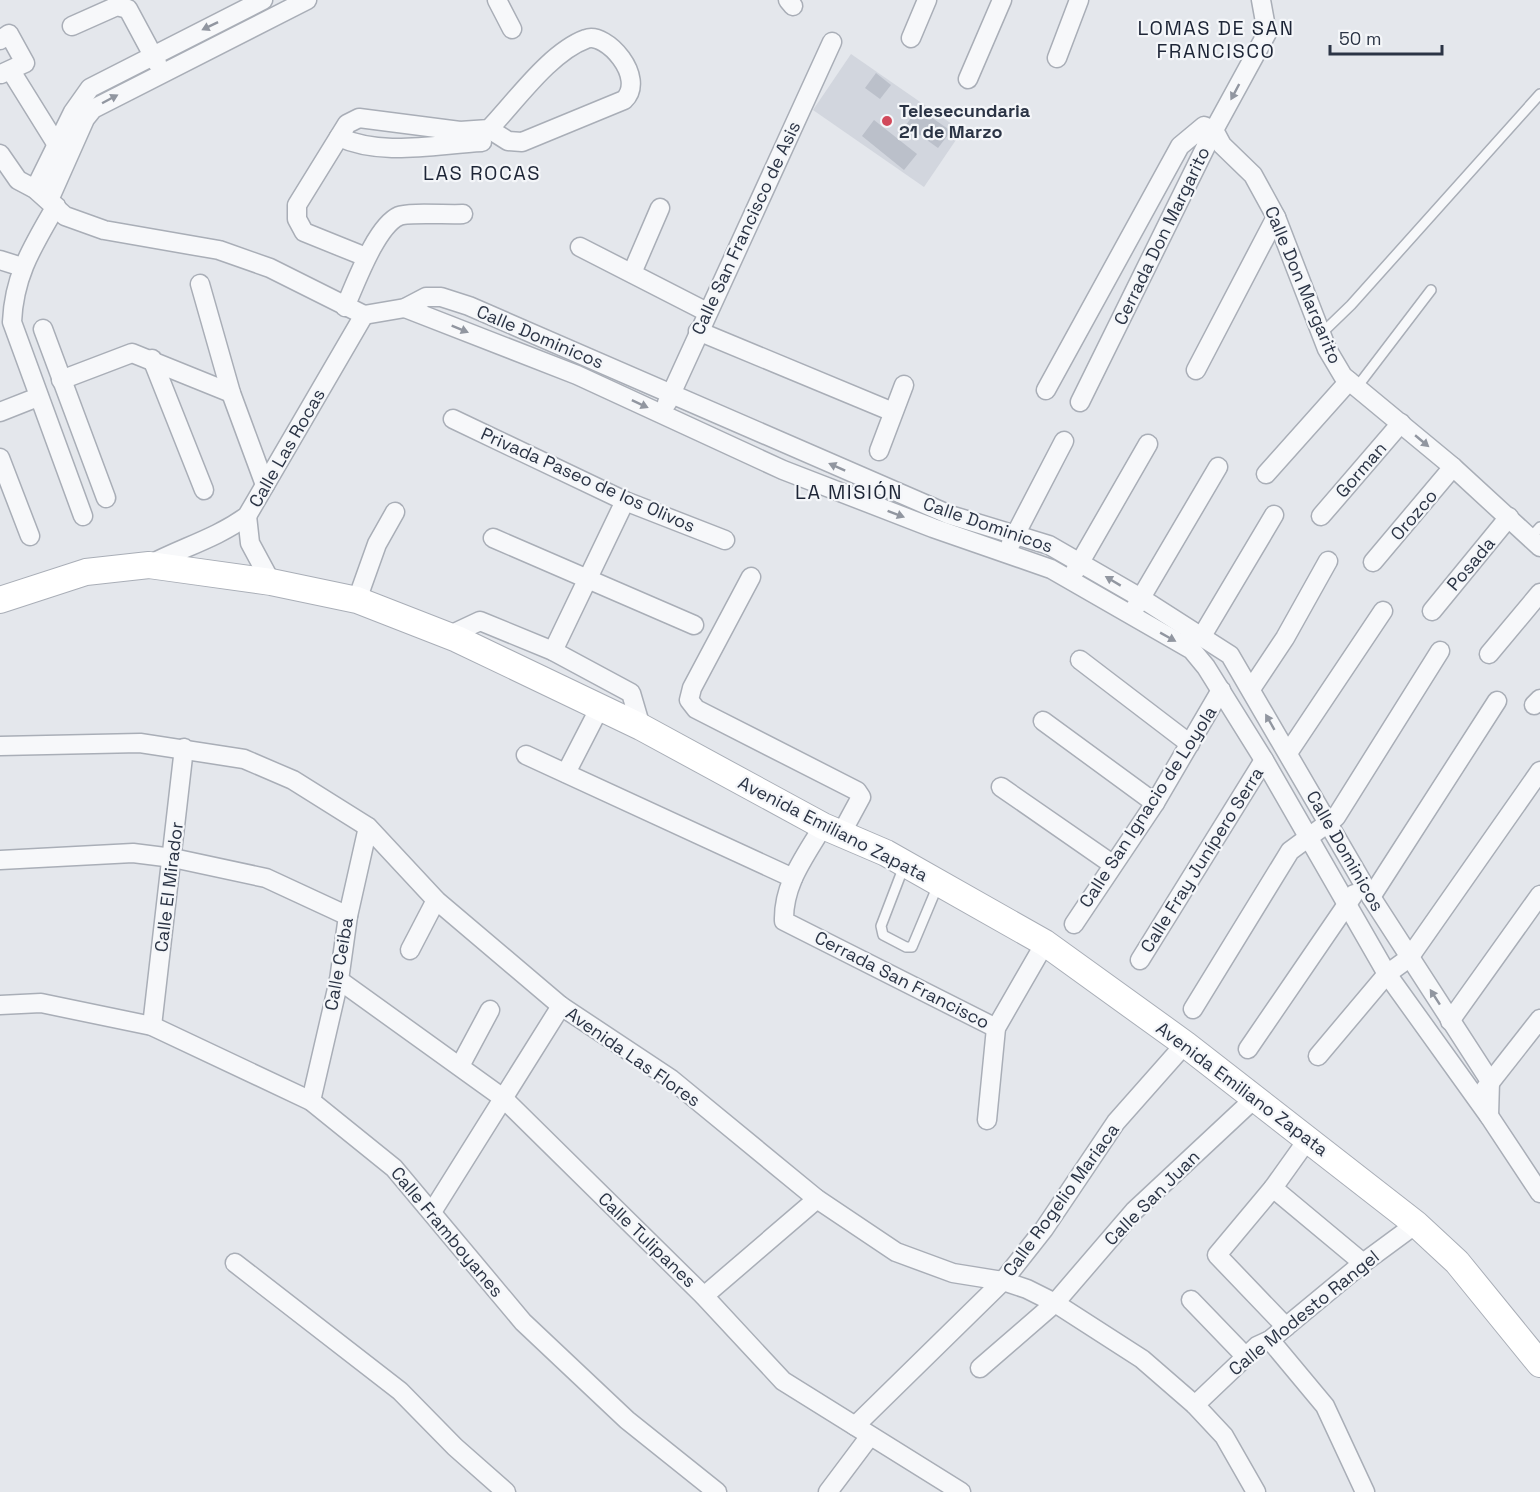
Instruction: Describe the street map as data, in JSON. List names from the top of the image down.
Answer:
{
  "streets": {
    "main road": ["Avenida Emiliano Zapata"],
    "street": [
      "Calle San Francisco de Asis",
      "Cerrada Don Margarito",
      "Calle Don Margarito",
      "Calle Dominicos",
      "Calle Las Rocas",
      "Gorman",
      "Privada Paseo de los Olivos",
      "Orozco",
      "Posada",
      "Calle San Ignacio de Loyola",
      "Calle Fray Junípero Serra",
      "Calle El Mirador",
      "Calle Ceiba",
      "Cerrada San Francisco",
      "Avenida Las Flores",
      "Calle San Juan",
      "Calle Rogelio Mariaca",
      "Calle Framboyanes",
      "Calle Tulipanes",
      "Calle Modesto Rangel"
    ]
  },
  "crossings": [
    ["Calle San Francisco de Asis", "Calle Dominicos"],
    ["Cerrada Don Margarito", "Calle Don Margarito"],
    ["Calle Don Margarito", "Gorman"],
    ["Calle Don Margarito", "Orozco"],
    ["Calle Don Margarito", "Posada"],
    ["Calle Dominicos", "Calle Las Rocas"],
    ["Calle Dominicos", "Calle San Ignacio de Loyola"],
    ["Calle Dominicos", "Calle Fray Junípero Serra"],
    ["Calle Las Rocas", "Avenida Emiliano Zapata"],
    ["Avenida Emiliano Zapata", "Cerrada San Francisco"],
    ["Avenida Emiliano Zapata", "Calle San Juan"],
    ["Avenida Emiliano Zapata", "Calle Rogelio Mariaca"],
    ["Avenida Emiliano Zapata", "Calle Modesto Rangel"],
    ["Calle El Mirador", "Avenida Las Flores"],
    ["Calle El Mirador", "Calle Framboyanes"],
    ["Calle Ceiba", "Avenida Las Flores"],
    ["Calle Ceiba", "Calle Framboyanes"],
    ["Calle Ceiba", "Calle Tulipanes"],
    ["Avenida Las Flores", "Calle San Juan"],
    ["Avenida Las Flores", "Calle Rogelio Mariaca"],
    ["Avenida Las Flores", "Calle Modesto Rangel"],
    ["Calle Rogelio Mariaca", "Calle Tulipanes"]
  ],
  "districts": ["LOMAS DE SAN FRANCISCO", "LAS ROCAS", "LA MISIÓN"],
  "places": ["Telesecundaria 21 de Marzo"],
  "scale_bar": "50 m"
}
